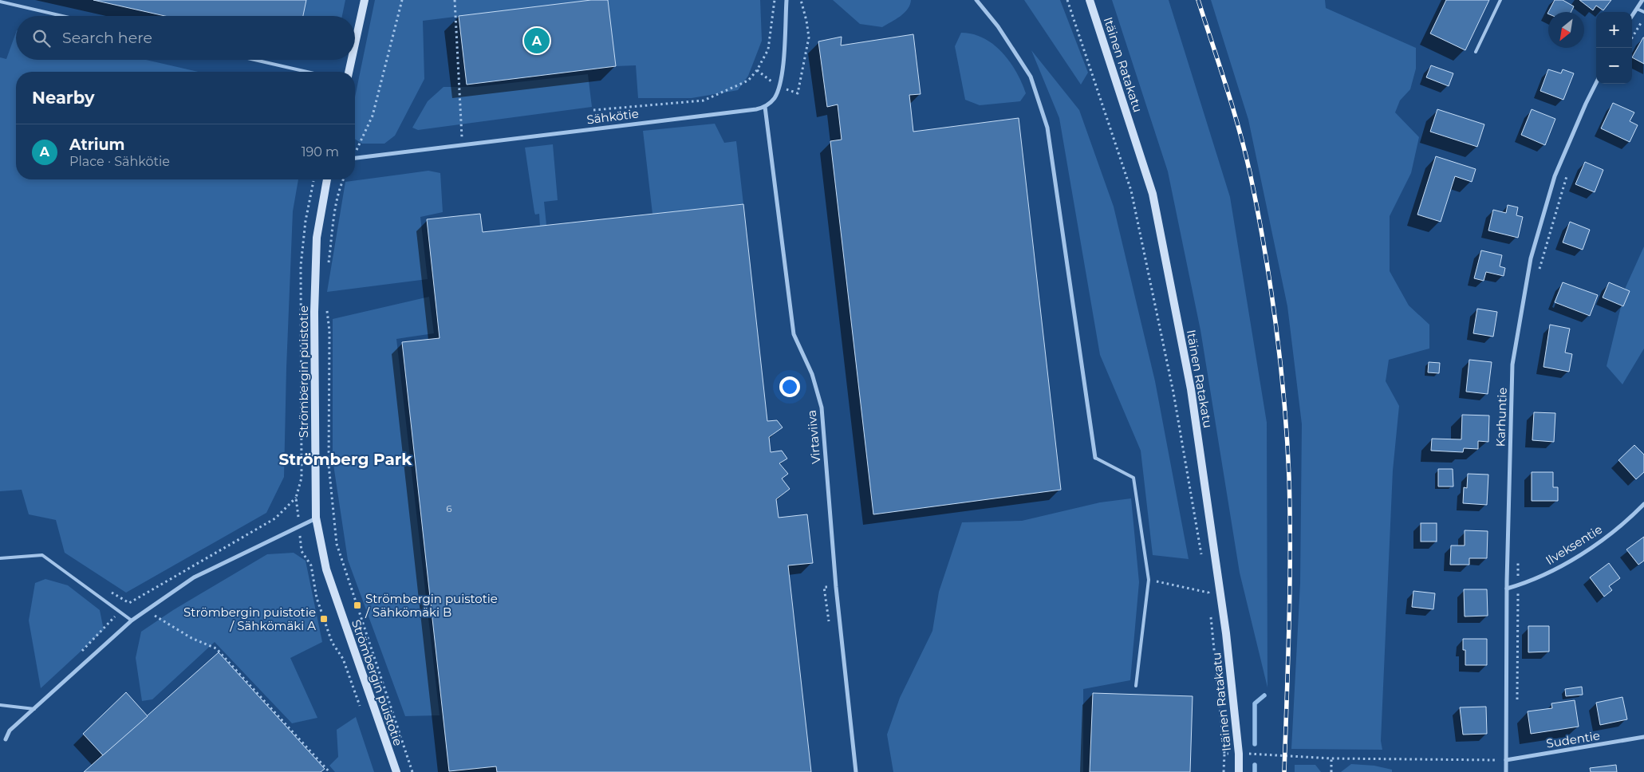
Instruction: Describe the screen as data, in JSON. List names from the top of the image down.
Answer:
{
  "streets": {
    "street": [
      "Itäinen Ratakatu",
      "Sähkötie",
      "Strömbergin puistotie",
      "Karhuntie",
      "Virtaviiva",
      "Ilveksentie",
      "Sudentie"
    ]
  },
  "crossings": [
    ["Sähkötie", "Virtaviiva"],
    ["Karhuntie", "Ilveksentie"],
    ["Karhuntie", "Sudentie"]
  ],
  "districts": ["Strömberg Park"],
  "places": {
    "transit": ["Strömbergin puistotie / Sähkömäki B", "Strömbergin puistotie / Sähkömäki A"]
  },
  "house_numbers": ["6"],
  "north": "bottom left",
  "page": {
    "map_buttons": ["+", "−"],
    "search": "Search here",
    "pins": "A",
    "heading": "Nearby",
    "list": [
      {
        "mark": "A",
        "name": "Atrium",
        "note": "Place · Sähkötie",
        "value": "190 m"
      }
    ]
  }
}
